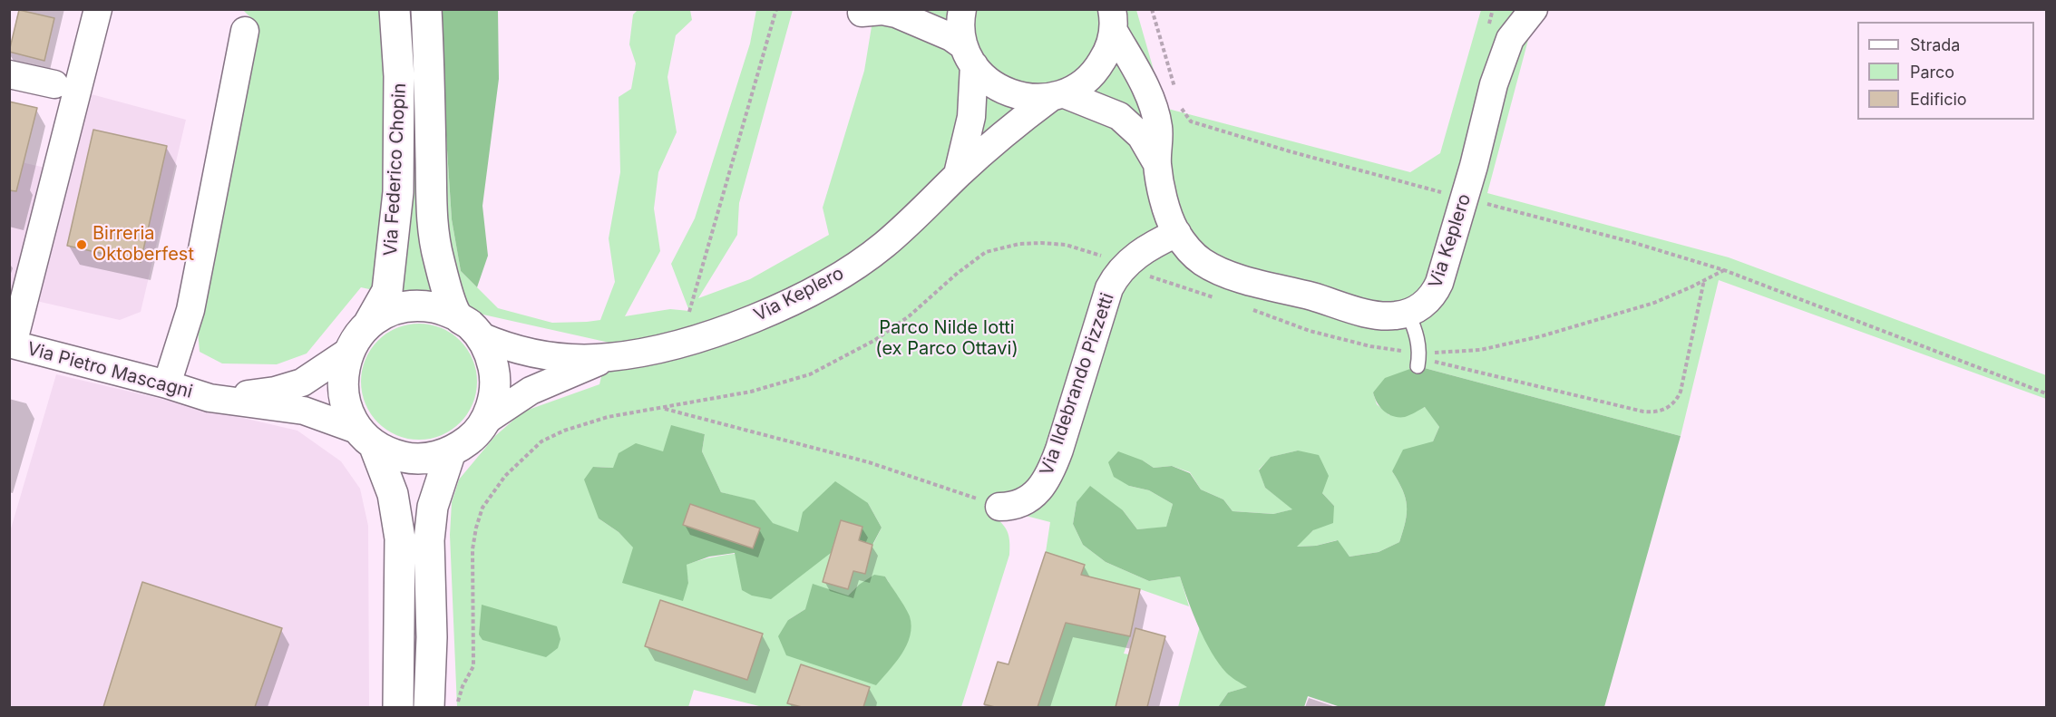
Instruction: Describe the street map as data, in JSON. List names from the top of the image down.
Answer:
{
  "streets": {
    "main road": ["Via Federico Chopin"],
    "street": ["Via Keplero", "Via Pietro Mascagni", "Via Ildebrando Pizzetti"]
  },
  "crossings": [
    ["Via Federico Chopin", "Via Pietro Mascagni"],
    ["Via Keplero", "Via Ildebrando Pizzetti"]
  ],
  "parks": ["Parco Nilde Iotti (ex Parco Ottavi)"],
  "places": ["Birreria Oktoberfest"],
  "legend": ["Strada", "Parco", "Edificio"]
}
